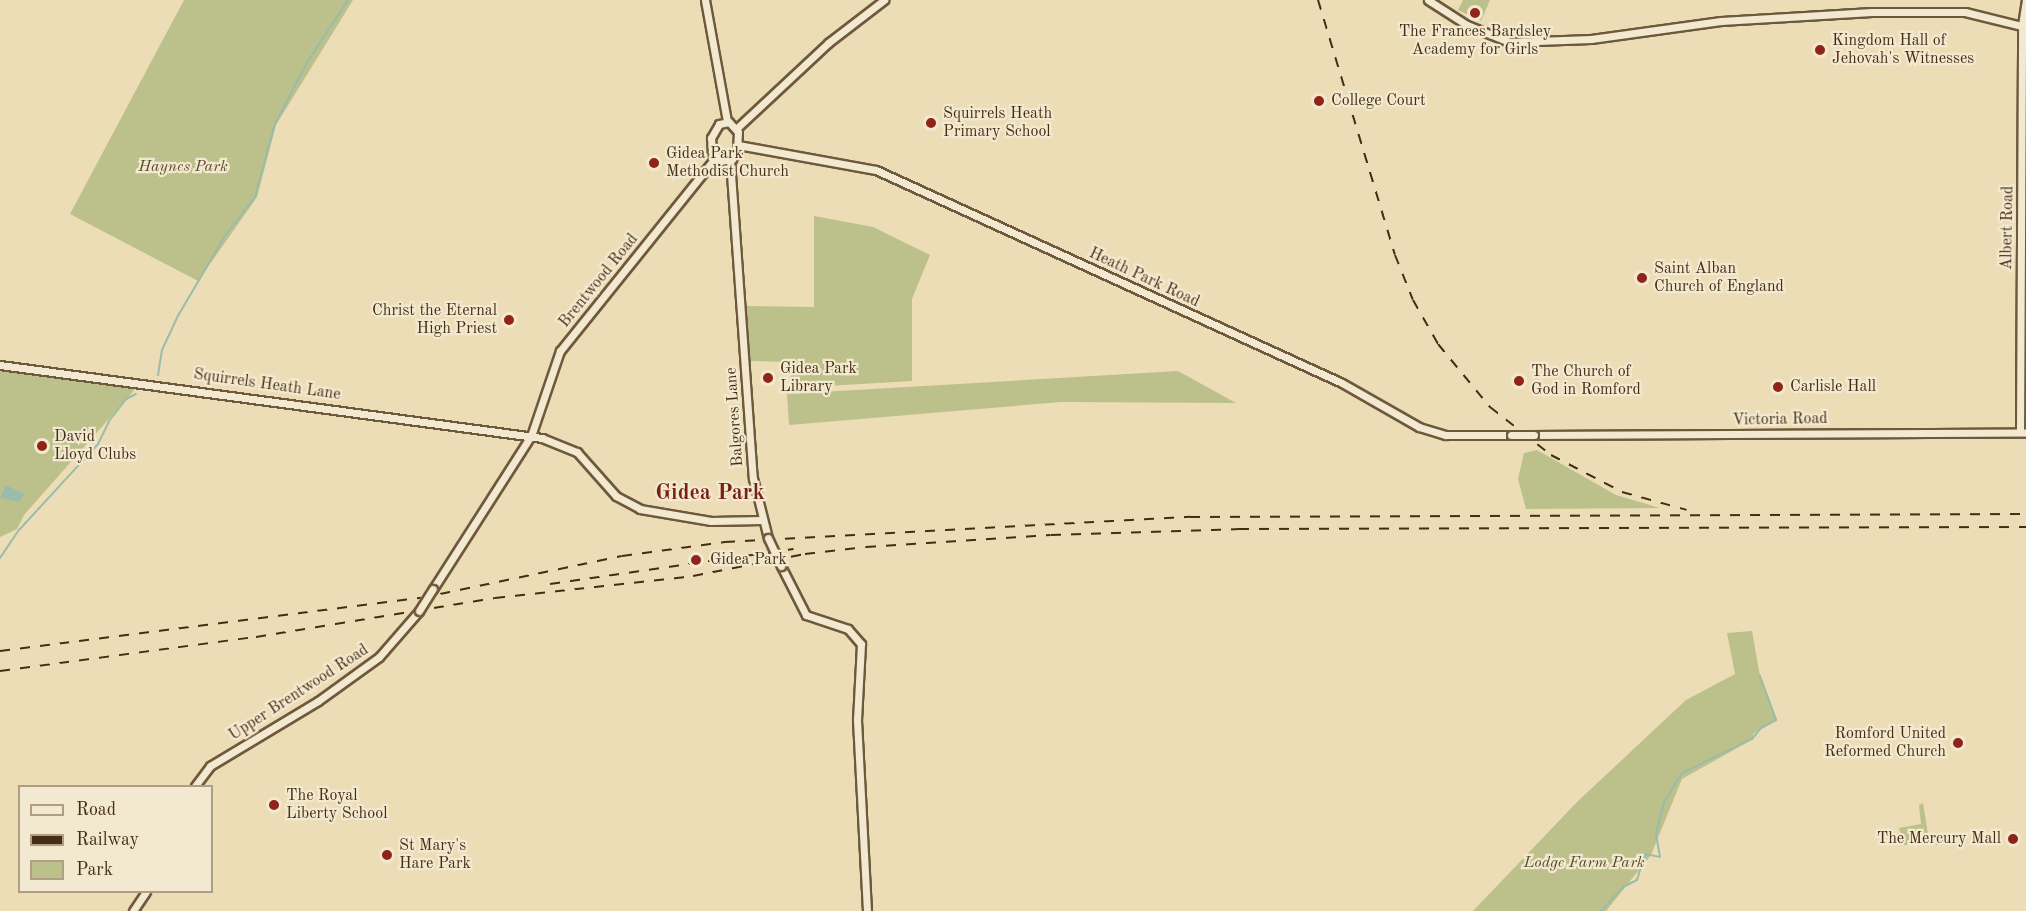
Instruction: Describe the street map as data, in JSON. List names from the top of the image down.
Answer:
{
  "streets": {
    "street": [
      "Albert Road",
      "Heath Park Road",
      "Brentwood Road",
      "Squirrels Heath Lane",
      "Balgores Lane",
      "Victoria Road",
      "Upper Brentwood Road"
    ]
  },
  "crossings": [
    ["Albert Road", "Victoria Road"],
    ["Heath Park Road", "Brentwood Road"],
    ["Heath Park Road", "Balgores Lane"],
    ["Heath Park Road", "Victoria Road"],
    ["Brentwood Road", "Squirrels Heath Lane"],
    ["Brentwood Road", "Balgores Lane"],
    ["Brentwood Road", "Upper Brentwood Road"],
    ["Squirrels Heath Lane", "Balgores Lane"],
    ["Squirrels Heath Lane", "Upper Brentwood Road"]
  ],
  "districts": ["Gidea Park"],
  "parks": ["Haynes Park", "Lodge Farm Park"],
  "places": [
    "The Frances Bardsley Academy for Girls",
    "Kingdom Hall of Jehovah's Witnesses",
    "College Court",
    "Squirrels Heath Primary School",
    "Gidea Park Methodist Church",
    "Saint Alban Church of England",
    "Christ the Eternal High Priest",
    "Gidea Park Library",
    "The Church of God in Romford",
    "Carlisle Hall",
    "David Lloyd Clubs",
    "Gidea Park",
    "Romford United Reformed Church",
    "The Royal Liberty School",
    "The Mercury Mall",
    "St Mary's Hare Park"
  ],
  "legend": ["Road", "Railway", "Park"]
}
